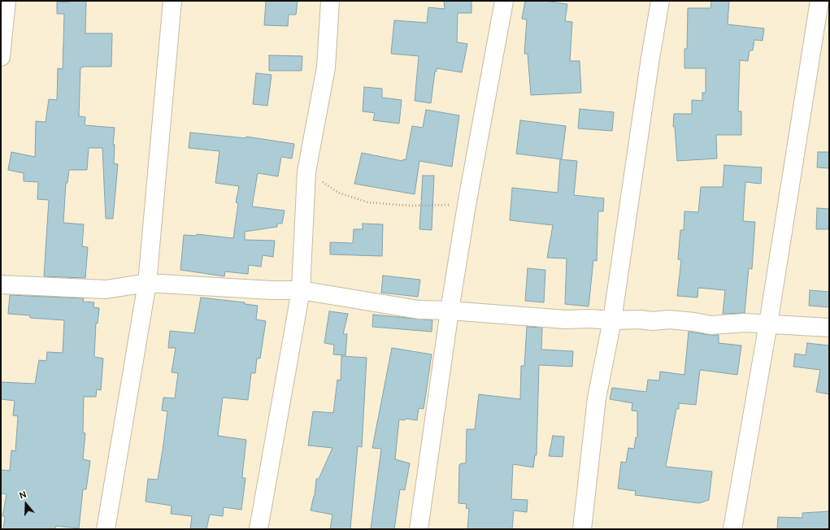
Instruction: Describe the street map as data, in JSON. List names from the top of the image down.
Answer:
{
  "north": "top"
}
